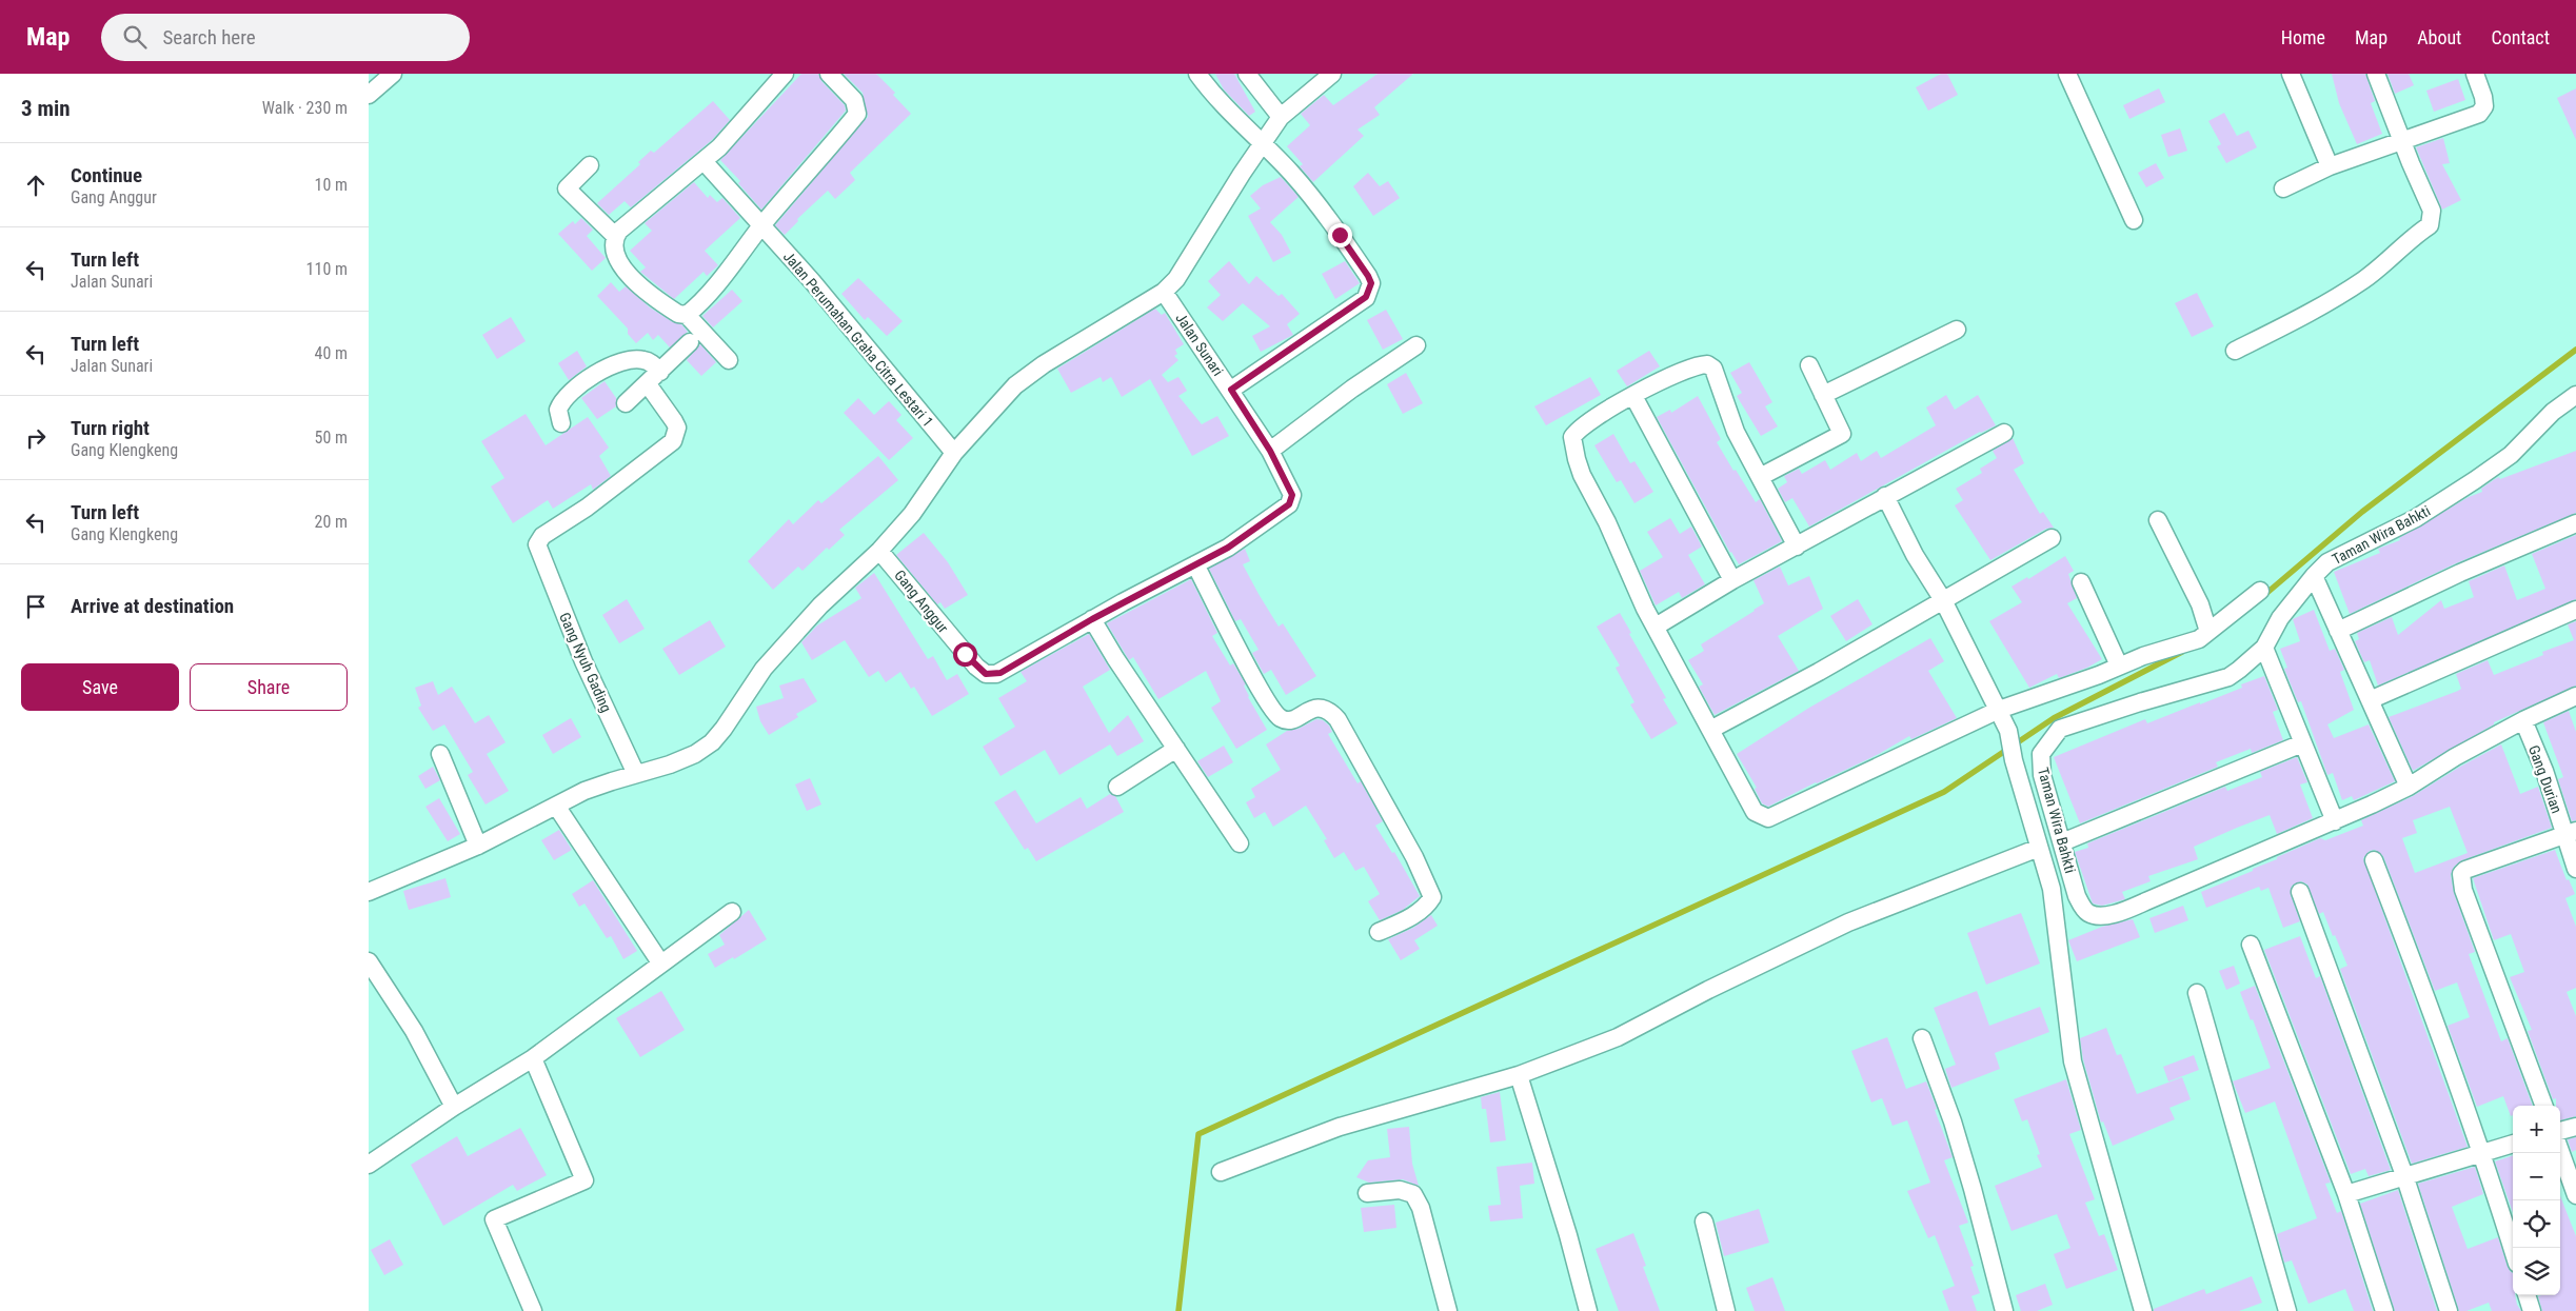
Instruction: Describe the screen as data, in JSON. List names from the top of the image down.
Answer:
{
  "streets": {
    "street": [
      "Jalan Perumahan Graha Citra Lestari 1",
      "Jalan Sunari",
      "Taman Wira Bahkti",
      "Gang Anggur",
      "Gang Nyuh Gading",
      "Gang Durian"
    ]
  },
  "crossings": [
    ["Jalan Sunari", "Gang Anggur"],
    ["Taman Wira Bahkti", "Gang Durian"]
  ],
  "page": {
    "header": "Map",
    "search": "Search here",
    "nav": [
      "Home",
      "Map",
      "About",
      "Contact"
    ],
    "heading": ["3 min", "Walk · 230 m"],
    "list": [
      ["Continue", "Gang Anggur", "10 m"],
      ["Turn left", "Jalan Sunari", "110 m"],
      ["Turn left", "Jalan Sunari", "40 m"],
      ["Turn right", "Gang Klengkeng", "50 m"],
      ["Turn left", "Gang Klengkeng", "20 m"],
      "Arrive at destination"
    ],
    "buttons": ["Save", "Share"],
    "map_buttons": ["+", "−"]
  }
}
